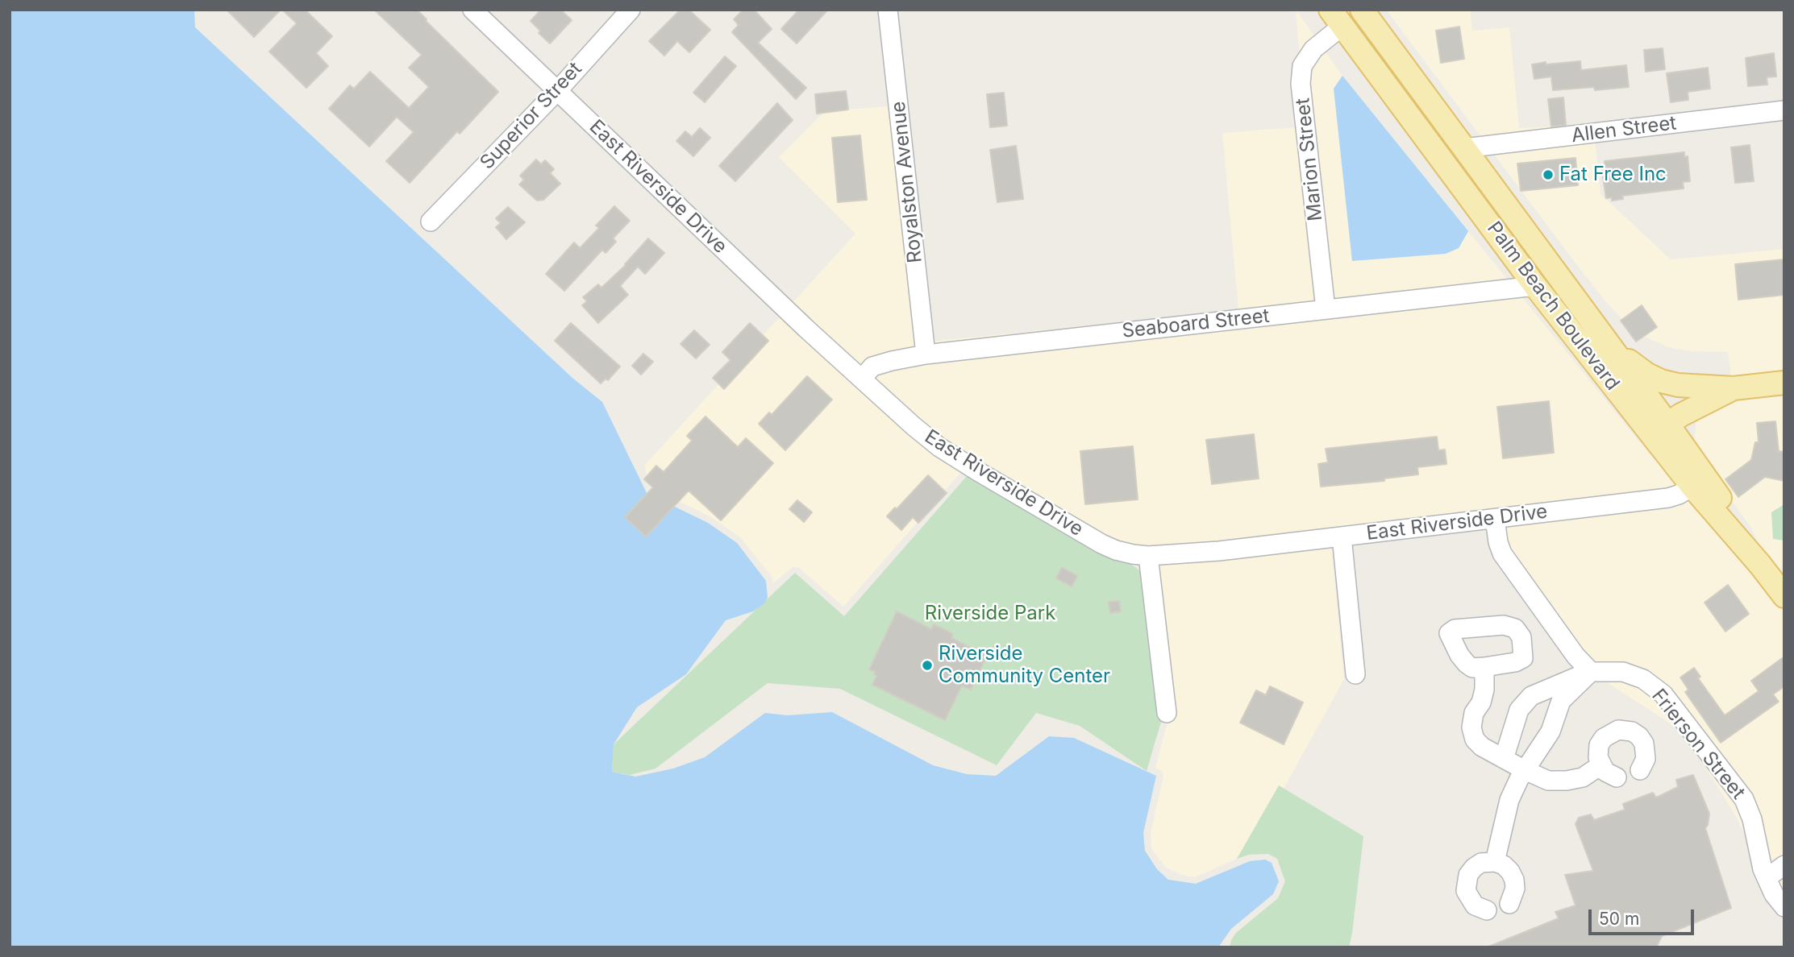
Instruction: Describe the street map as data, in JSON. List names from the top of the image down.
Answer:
{
  "streets": {
    "main road": ["Palm Beach Boulevard"],
    "street": [
      "Superior Street",
      "Allen Street",
      "Marion Street",
      "Royalston Avenue",
      "East Riverside Drive",
      "Seaboard Street",
      "Frierson Street"
    ]
  },
  "crossings": [
    ["Superior Street", "East Riverside Drive"],
    ["Allen Street", "Palm Beach Boulevard"],
    ["Marion Street", "Palm Beach Boulevard"],
    ["Marion Street", "Seaboard Street"],
    ["Royalston Avenue", "Seaboard Street"],
    ["East Riverside Drive", "Palm Beach Boulevard"],
    ["East Riverside Drive", "Seaboard Street"],
    ["Palm Beach Boulevard", "Seaboard Street"]
  ],
  "parks": ["Riverside Park"],
  "places": ["Fat Free Inc", "Riverside Community Center"],
  "scale_bar": "50 m"
}
